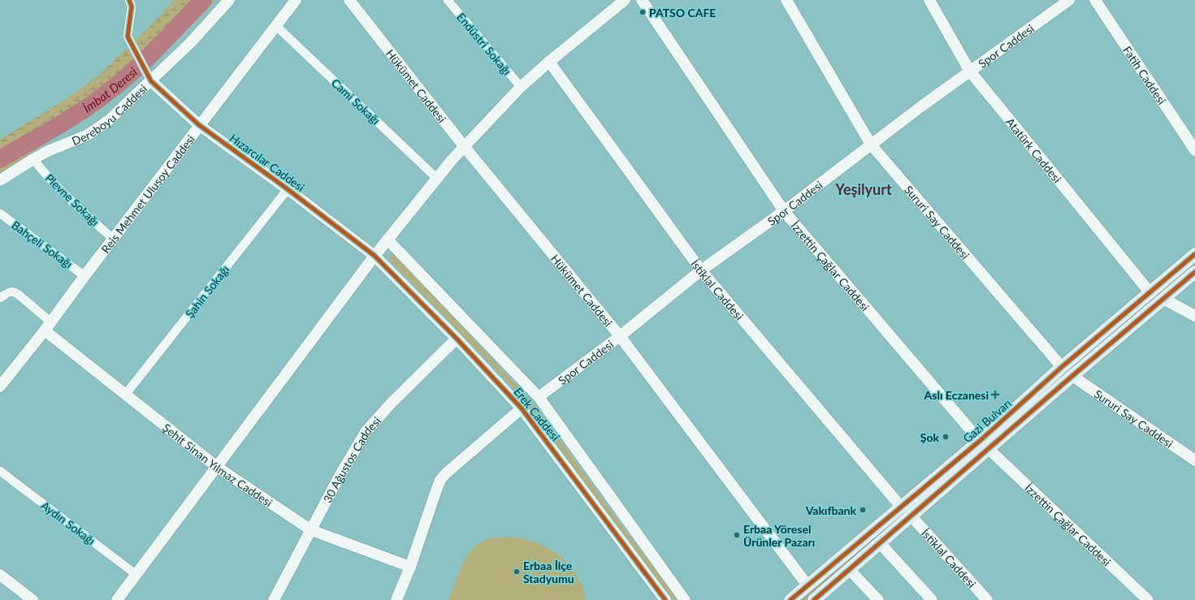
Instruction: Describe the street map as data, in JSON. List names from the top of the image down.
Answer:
{
  "streets": {
    "main road": ["Gazi Bulvarı"],
    "street": [
      "Endüstri Sokağı",
      "Spor Caddesi",
      "Fatih Caddesi",
      "Hükümet Caddesi",
      "Cami Sokağı",
      "Dereboyu Caddesi",
      "Atatürk Caddesi",
      "Hızarcılar Caddesi",
      "Reis Mehmet Ulusoy Caddesi",
      "Plevne Sokağı",
      "Sururi Say Caddesi",
      "Bahçeli Sokağı",
      "İzzettin Çağlar Caddesi",
      "İstiklal Caddesi",
      "Şahin Sokağı",
      "Erek Caddesi",
      "30 Ağustos Caddesi",
      "Şehit Sinan Yılmaz Caddesi",
      "Aydın Sokağı"
    ]
  },
  "crossings": [
    ["Spor Caddesi", "Hükümet Caddesi"],
    ["Spor Caddesi", "Atatürk Caddesi"],
    ["Spor Caddesi", "Sururi Say Caddesi"],
    ["Spor Caddesi", "İzzettin Çağlar Caddesi"],
    ["Spor Caddesi", "İstiklal Caddesi"],
    ["Spor Caddesi", "Erek Caddesi"],
    ["Hükümet Caddesi", "Gazi Bulvarı"],
    ["Cami Sokağı", "Reis Mehmet Ulusoy Caddesi"],
    ["Dereboyu Caddesi", "Hızarcılar Caddesi"],
    ["Dereboyu Caddesi", "Plevne Sokağı"],
    ["Atatürk Caddesi", "Gazi Bulvarı"],
    ["Hızarcılar Caddesi", "Reis Mehmet Ulusoy Caddesi"],
    ["Hızarcılar Caddesi", "Şahin Sokağı"],
    ["Hızarcılar Caddesi", "Erek Caddesi"],
    ["Reis Mehmet Ulusoy Caddesi", "Plevne Sokağı"],
    ["Reis Mehmet Ulusoy Caddesi", "Bahçeli Sokağı"],
    ["Reis Mehmet Ulusoy Caddesi", "Şehit Sinan Yılmaz Caddesi"],
    ["Sururi Say Caddesi", "Gazi Bulvarı"],
    ["İzzettin Çağlar Caddesi", "Gazi Bulvarı"],
    ["İstiklal Caddesi", "Gazi Bulvarı"],
    ["Şahin Sokağı", "Şehit Sinan Yılmaz Caddesi"],
    ["Erek Caddesi", "30 Ağustos Caddesi"],
    ["30 Ağustos Caddesi", "Şehit Sinan Yılmaz Caddesi"]
  ],
  "districts": ["Yeşilyurt"],
  "water": ["İmbat Deresi"],
  "places": {
    "other": [
      "PATSO CAFE",
      "Şok",
      "Vakıfbank",
      "Erbaa Yöresel Ürünler Pazarı",
      "Erbaa İlçe Stadyumu"
    ],
    "health": ["Aslı Eczanesi"]
  }
}
